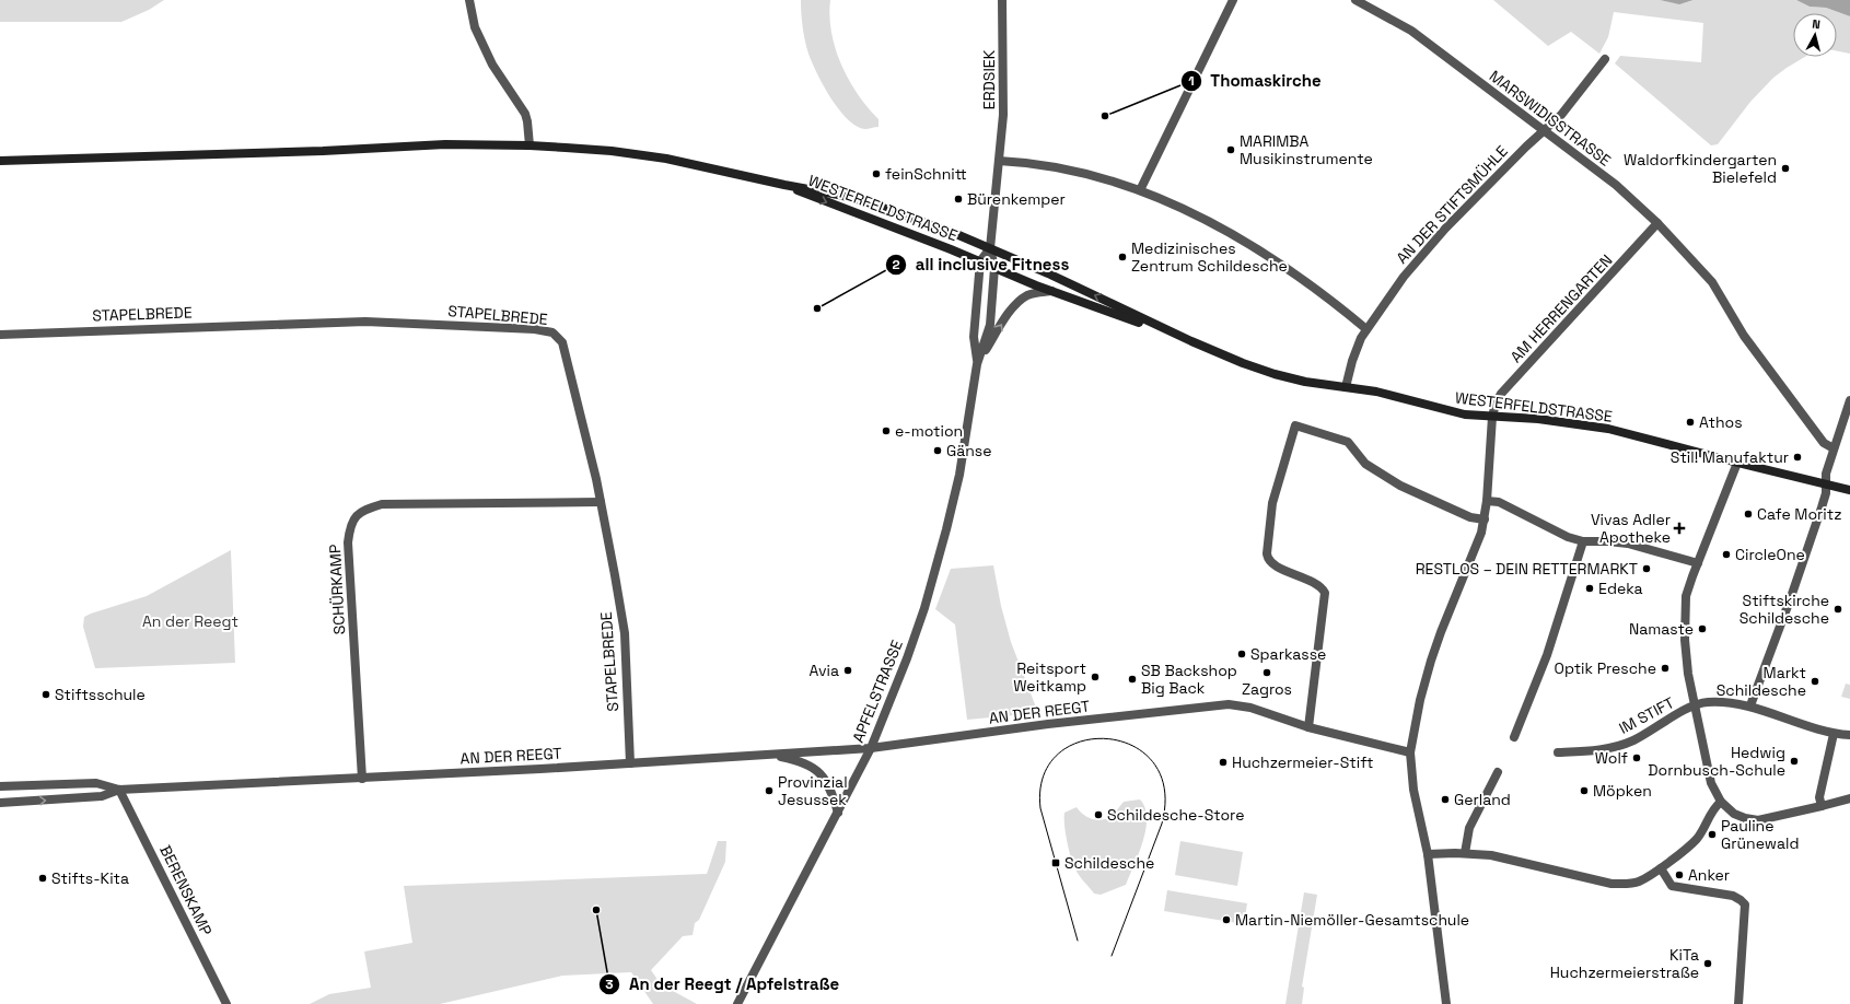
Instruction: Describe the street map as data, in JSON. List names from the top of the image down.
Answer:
{
  "streets": {
    "main road": ["WESTERFELDSTRASSE"],
    "street": [
      "ERDSIEK",
      "MARSWIDISSTRASSE",
      "AN DER STIFTSMÜHLE",
      "AM HERRENGARTEN",
      "STAPELBREDE",
      "SCHÜRKAMP",
      "APFELSTRASSE",
      "AN DER REEGT",
      "IM STIFT",
      "BERENSKAMP"
    ]
  },
  "crossings": [
    ["MARSWIDISSTRASSE", "AN DER STIFTSMÜHLE"],
    ["MARSWIDISSTRASSE", "AM HERRENGARTEN"],
    ["AN DER STIFTSMÜHLE", "WESTERFELDSTRASSE"],
    ["WESTERFELDSTRASSE", "AM HERRENGARTEN"],
    ["WESTERFELDSTRASSE", "APFELSTRASSE"],
    ["AM HERRENGARTEN", "AN DER REEGT"],
    ["STAPELBREDE", "SCHÜRKAMP"],
    ["STAPELBREDE", "AN DER REEGT"],
    ["SCHÜRKAMP", "AN DER REEGT"],
    ["APFELSTRASSE", "AN DER REEGT"],
    ["AN DER REEGT", "BERENSKAMP"]
  ],
  "parks": ["An der Reegt"],
  "places": {
    "other": [
      "Thomaskirche",
      "MARIMBA Musikinstrumente",
      "Waldorfkindergarten Bielefeld",
      "feinSchnitt",
      "Bürenkemper",
      "Medizinisches Zentrum Schildesche",
      "all inclusive Fitness",
      "Athos",
      "e-motion",
      "Gänse",
      "Stil! Manufaktur",
      "Cafe Moritz",
      "CircleOne",
      "RESTLOS – DEIN RETTERMARKT",
      "Edeka",
      "Stiftskirche Schildesche",
      "Namaste",
      "Sparkasse",
      "Optik Presche",
      "Avia",
      "Zagros",
      "Reitsport Weitkamp",
      "SB Backshop Big Back",
      "Markt Schildesche",
      "Stiftsschule",
      "Wolf",
      "Hedwig Dornbusch-Schule",
      "Huchzermeier-Stift",
      "Provinzial Jesussek",
      "Möpken",
      "Gerland",
      "Schildesche-Store",
      "Pauline Grünewald",
      "Anker",
      "Stifts-Kita",
      "An der Reegt / Apfelstraße",
      "Martin-Niemöller-Gesamtschule",
      "KiTa Huchzermeierstraße"
    ],
    "health": ["Vivas Adler Apotheke"],
    "transit": ["Schildesche"]
  },
  "north": "top"
}
